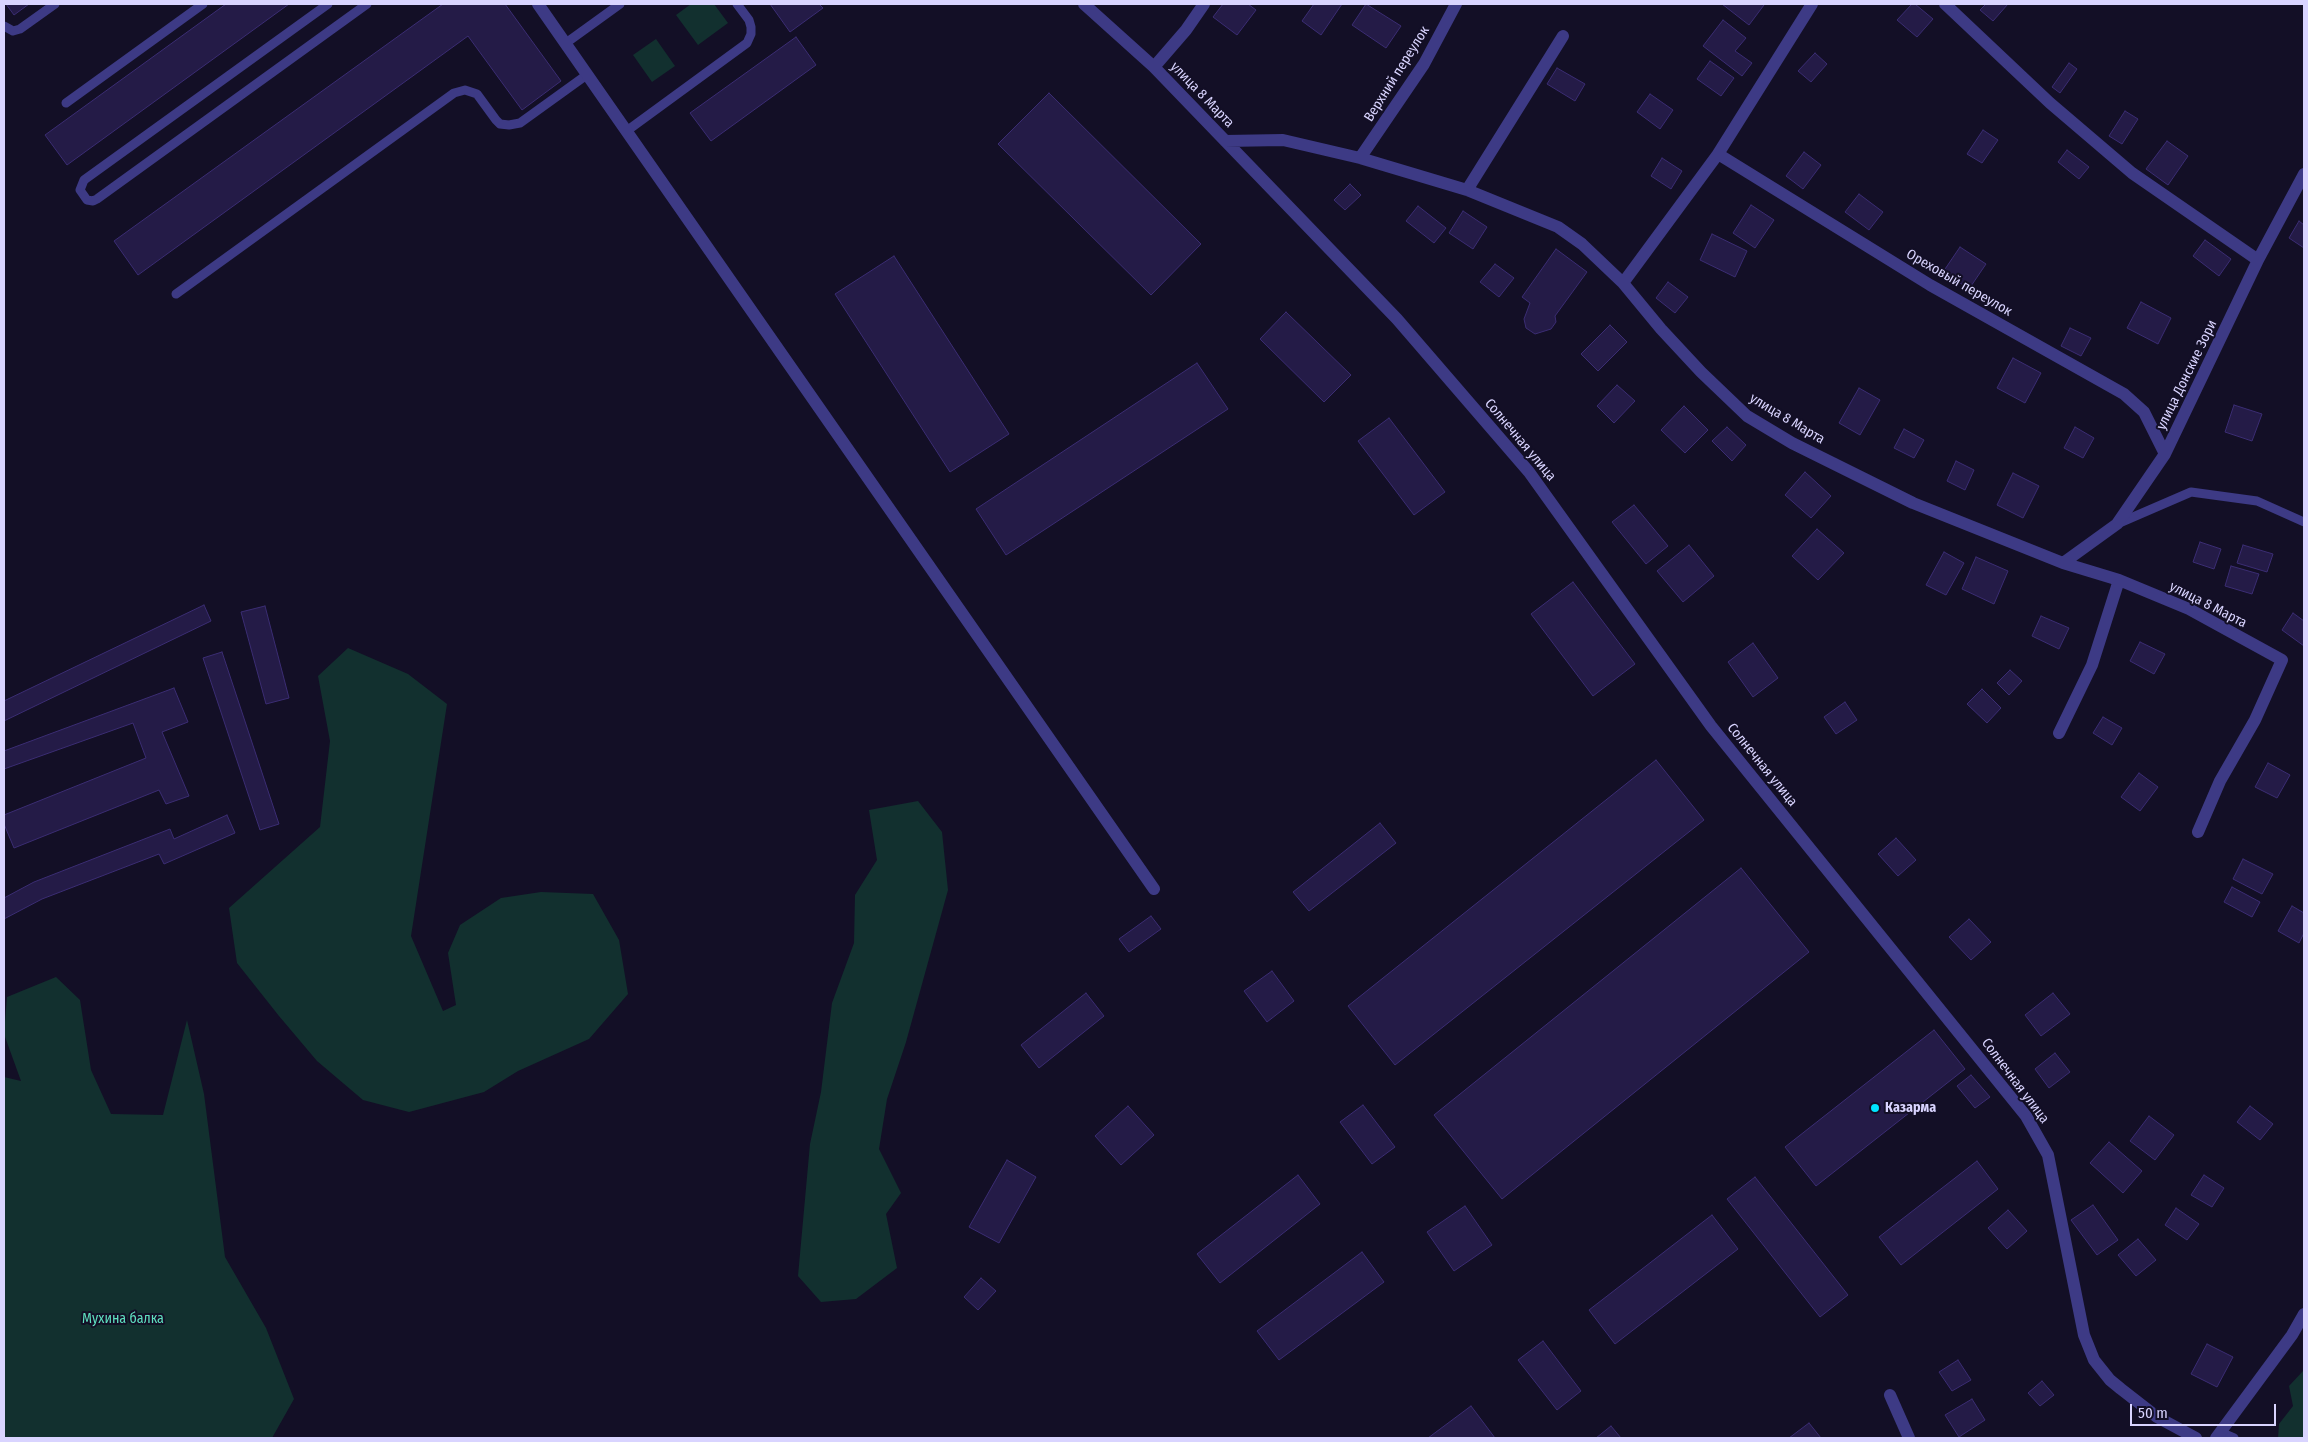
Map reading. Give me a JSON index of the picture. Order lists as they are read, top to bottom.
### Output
{
  "streets": {
    "street": [
      "Верхний переулок",
      "улица 8 Марта",
      "Ореховый переулок",
      "улица Донские Зори",
      "Солнечная улица"
    ]
  },
  "crossings": [
    ["Верхний переулок", "улица 8 Марта"],
    ["улица 8 Марта", "улица Донские Зори"],
    ["улица 8 Марта", "Солнечная улица"],
    ["Ореховый переулок", "улица Донские Зори"]
  ],
  "parks": ["Мухина балка"],
  "places": ["Казарма"],
  "scale_bar": "50 m"
}
